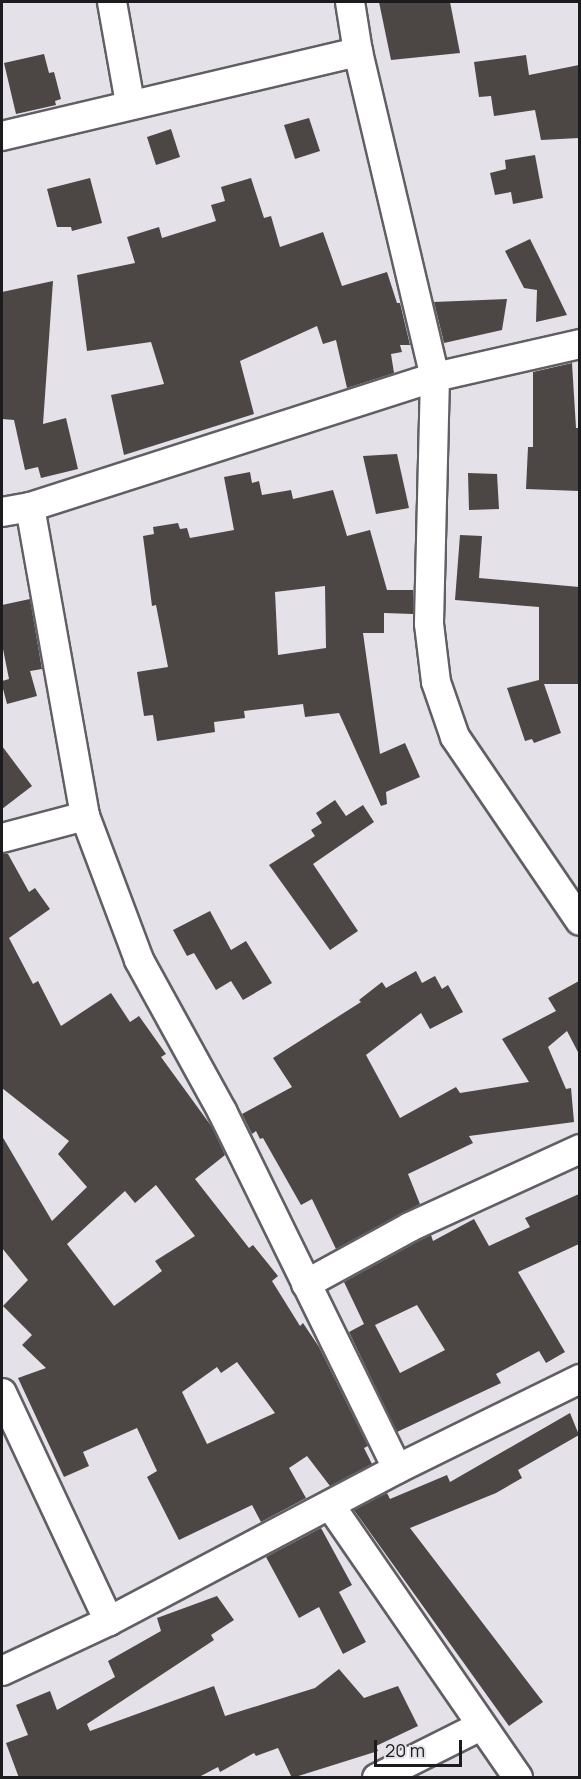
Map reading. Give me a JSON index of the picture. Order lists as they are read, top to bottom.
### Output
{
  "scale_bar": "20 m"
}
